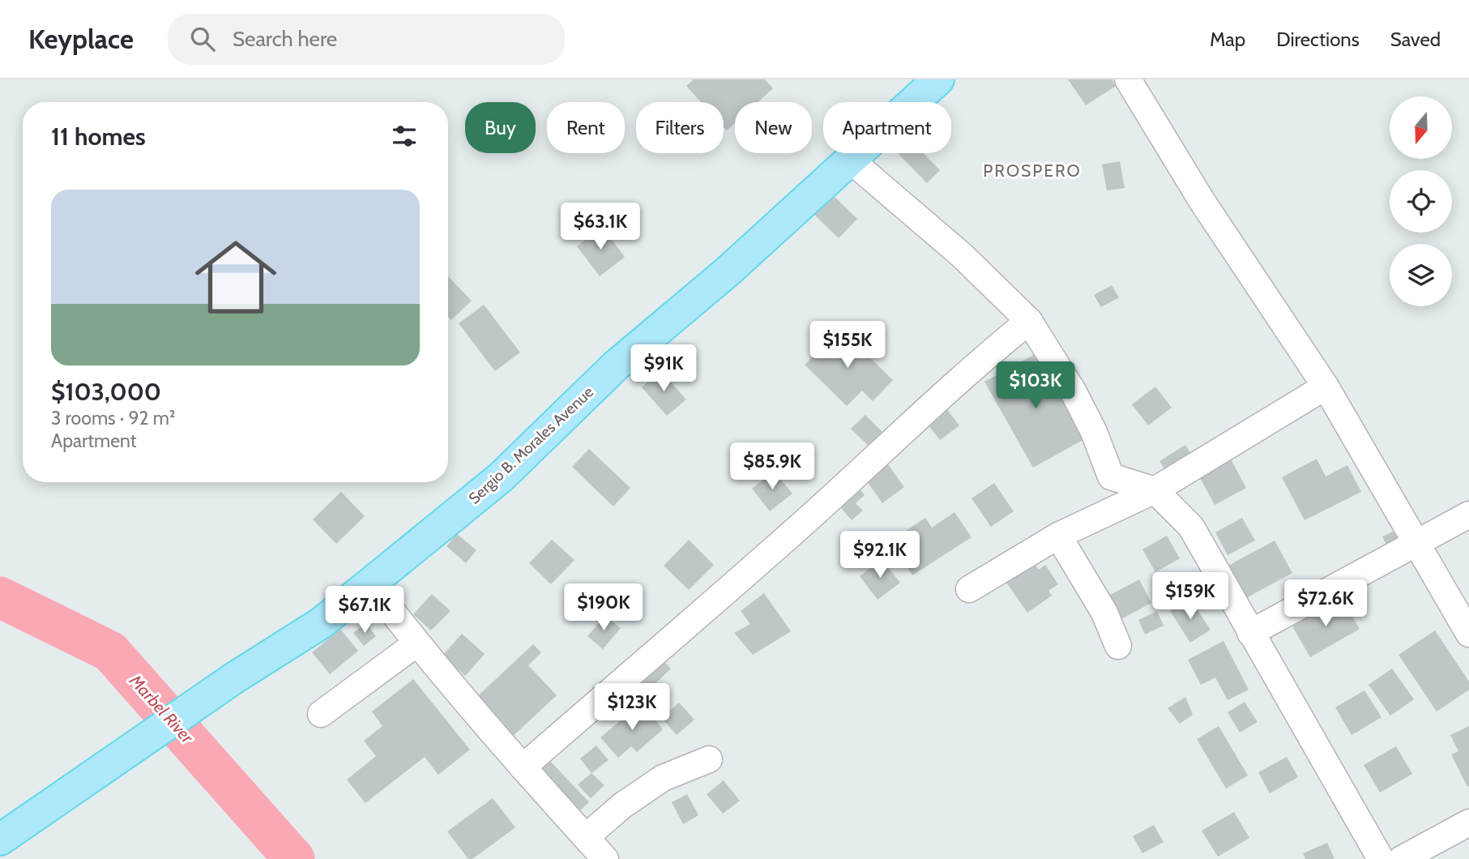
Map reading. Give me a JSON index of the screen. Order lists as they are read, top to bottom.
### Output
{
  "streets": {
    "main road": ["Sergio B. Morales Avenue"]
  },
  "districts": ["PROSPERO"],
  "water": ["Marbel River"],
  "north": "bottom",
  "page": {
    "header": "Keyplace",
    "search": "Search here",
    "nav": ["Map", "Directions", "Saved"],
    "chip": [
      "Buy",
      "Rent",
      "Filters",
      "New",
      "Apartment"
    ],
    "heading": "11 homes",
    "list": [
      {
        "name": "$103,000",
        "note": "3 rooms · 92 m² · Apartment"
      }
    ],
    "price": [
      "$63.1K",
      "$155K",
      "$91K",
      "$103K",
      "$85.9K",
      "$92.1K",
      "$159K",
      "$72.6K",
      "$190K",
      "$67.1K",
      "$123K"
    ]
  }
}
